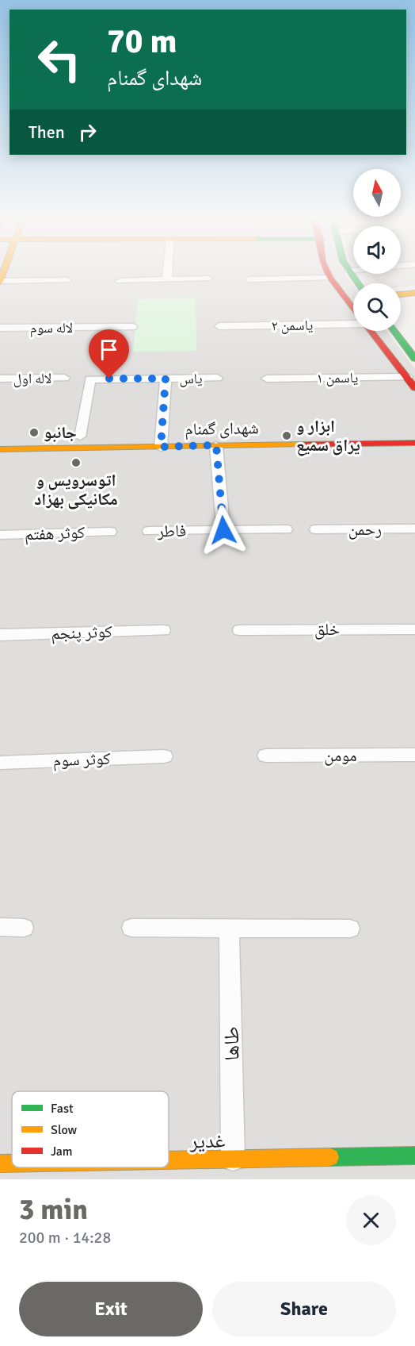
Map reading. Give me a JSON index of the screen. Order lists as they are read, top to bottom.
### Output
{
  "streets": {
    "street": [
      "یاسمن ۲",
      "لاله سوم",
      "یاسمن ۱",
      "لاله اول",
      "یاس",
      "شهدای گمنام",
      "رحمن",
      "فاطر",
      "کوثر هفتم",
      "خلق",
      "کوثر پنجم",
      "مومن",
      "کوثر سوم",
      "طاها",
      "غدیر"
    ]
  },
  "crossings": [
    ["یاس", "شهدای گمنام"],
    ["طاها", "غدیر"]
  ],
  "places": ["جانبو", "ابزار و يراق سميع", "اتوسرویس و مکانیکی بهزاد"],
  "legend": ["Fast", "Slow", "Jam"],
  "north": "top",
  "page": {
    "turn": ["70 m", "شهدای گمنام"],
    "then": "Then",
    "heading": ["3 min", "200 m · 14:28"],
    "buttons": ["Exit", "Share"]
  }
}
